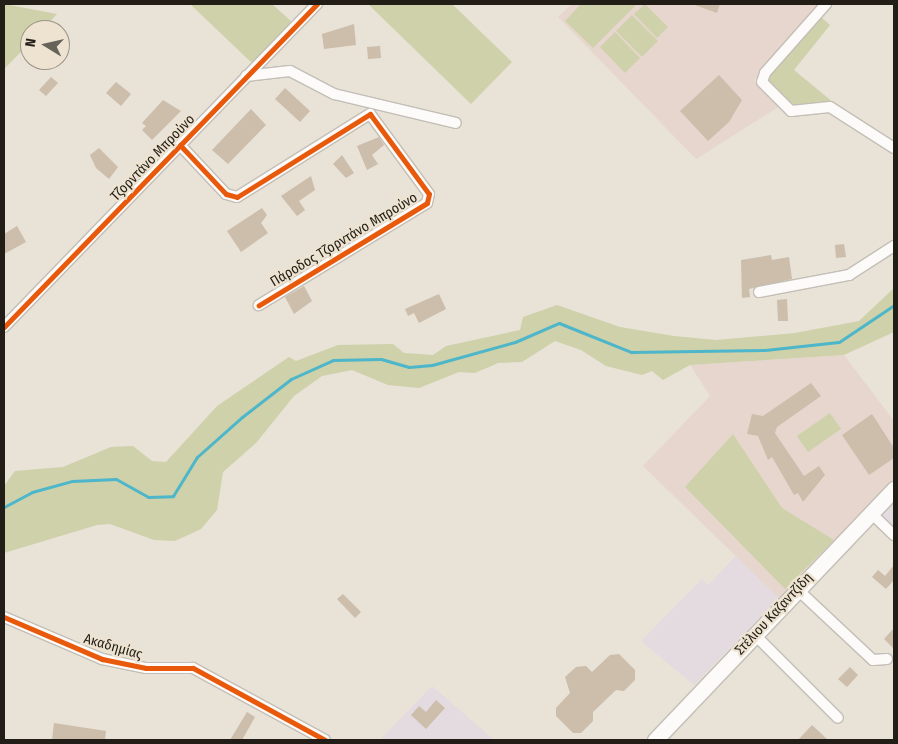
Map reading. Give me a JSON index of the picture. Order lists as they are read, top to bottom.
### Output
{
  "streets": {
    "main road": ["Στέλιου Καζαντζίδη"],
    "street": ["Τζορντάνο Μπρούνο", "Πάροδος Τζορντάνο Μπρούνο", "Ακαδημίας"]
  },
  "crossings": [
    ["Τζορντάνο Μπρούνο", "Πάροδος Τζορντάνο Μπρούνο"]
  ],
  "north": "left"
}
